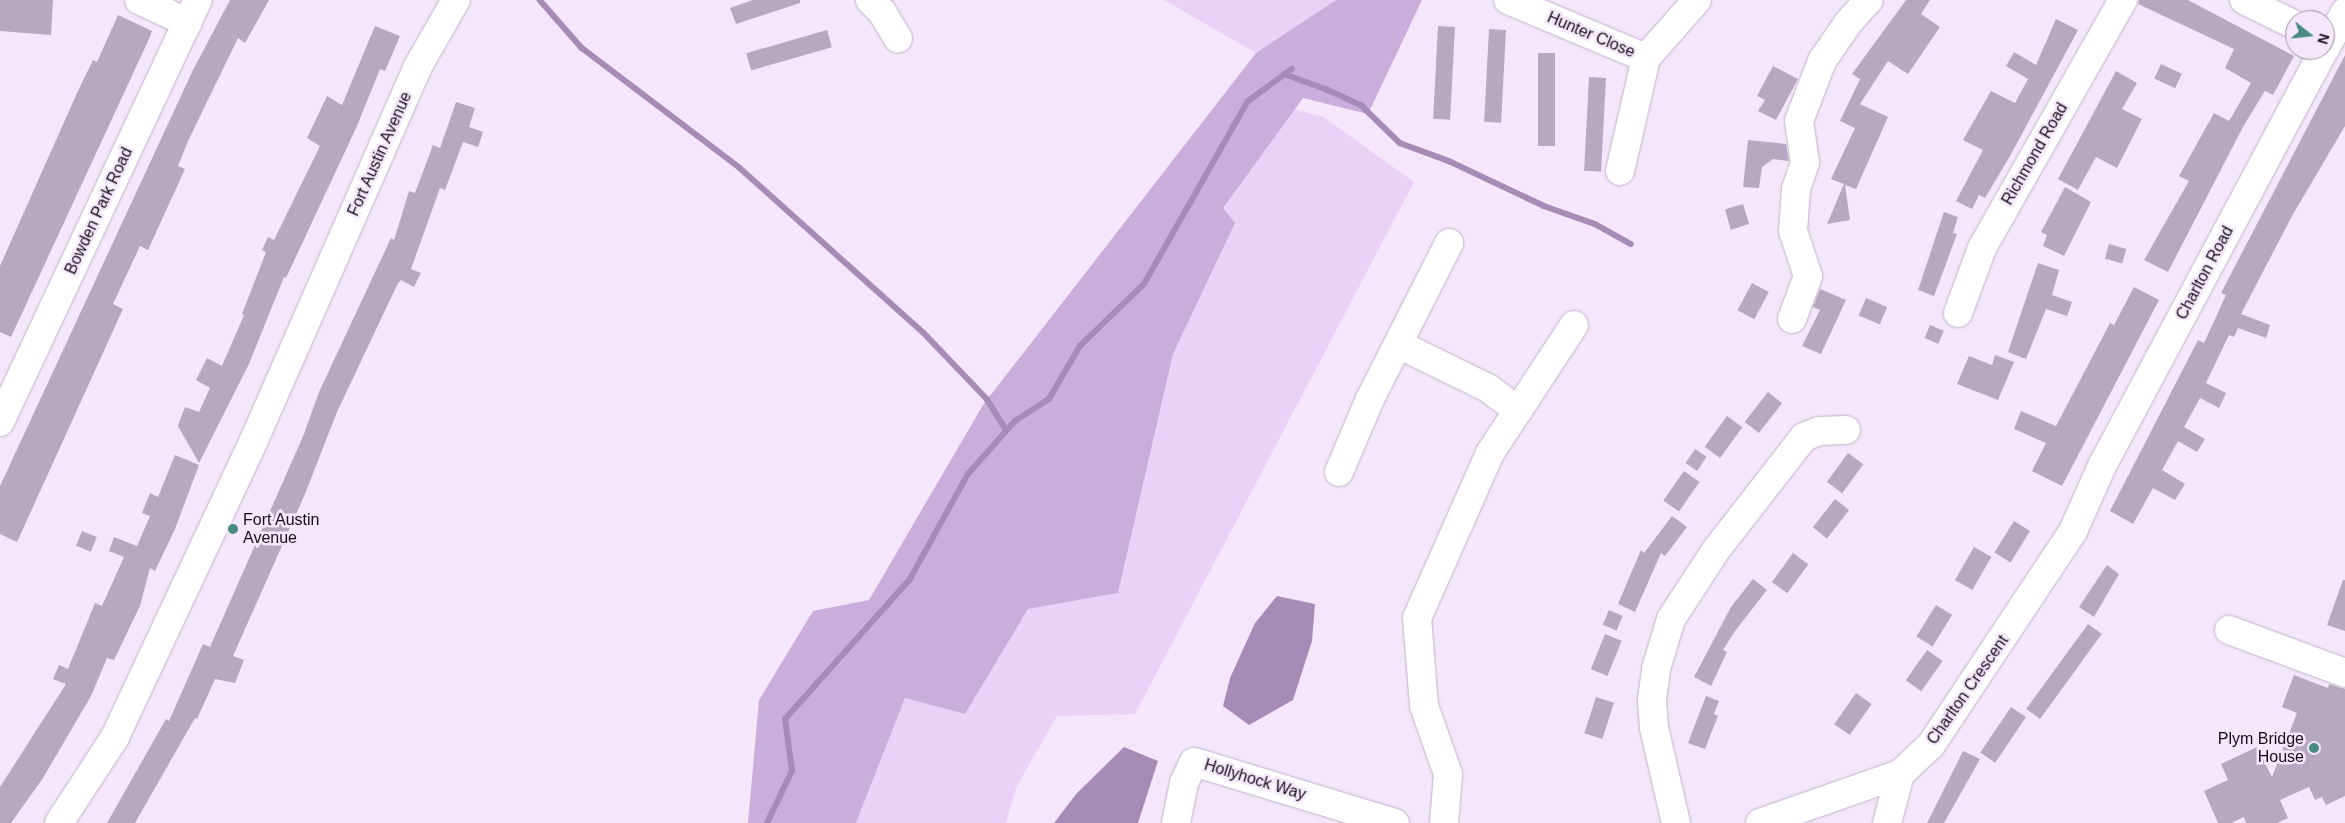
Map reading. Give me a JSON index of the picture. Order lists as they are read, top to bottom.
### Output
{
  "streets": {
    "street": [
      "Hunter Close",
      "Fort Austin Avenue",
      "Richmond Road",
      "Bowden Park Road",
      "Charlton Road",
      "Charlton Crescent",
      "Hollyhock Way"
    ]
  },
  "crossings": [
    ["Charlton Road", "Charlton Crescent"]
  ],
  "places": ["Fort Austin Avenue", "Plym Bridge House"],
  "north": "right"
}
